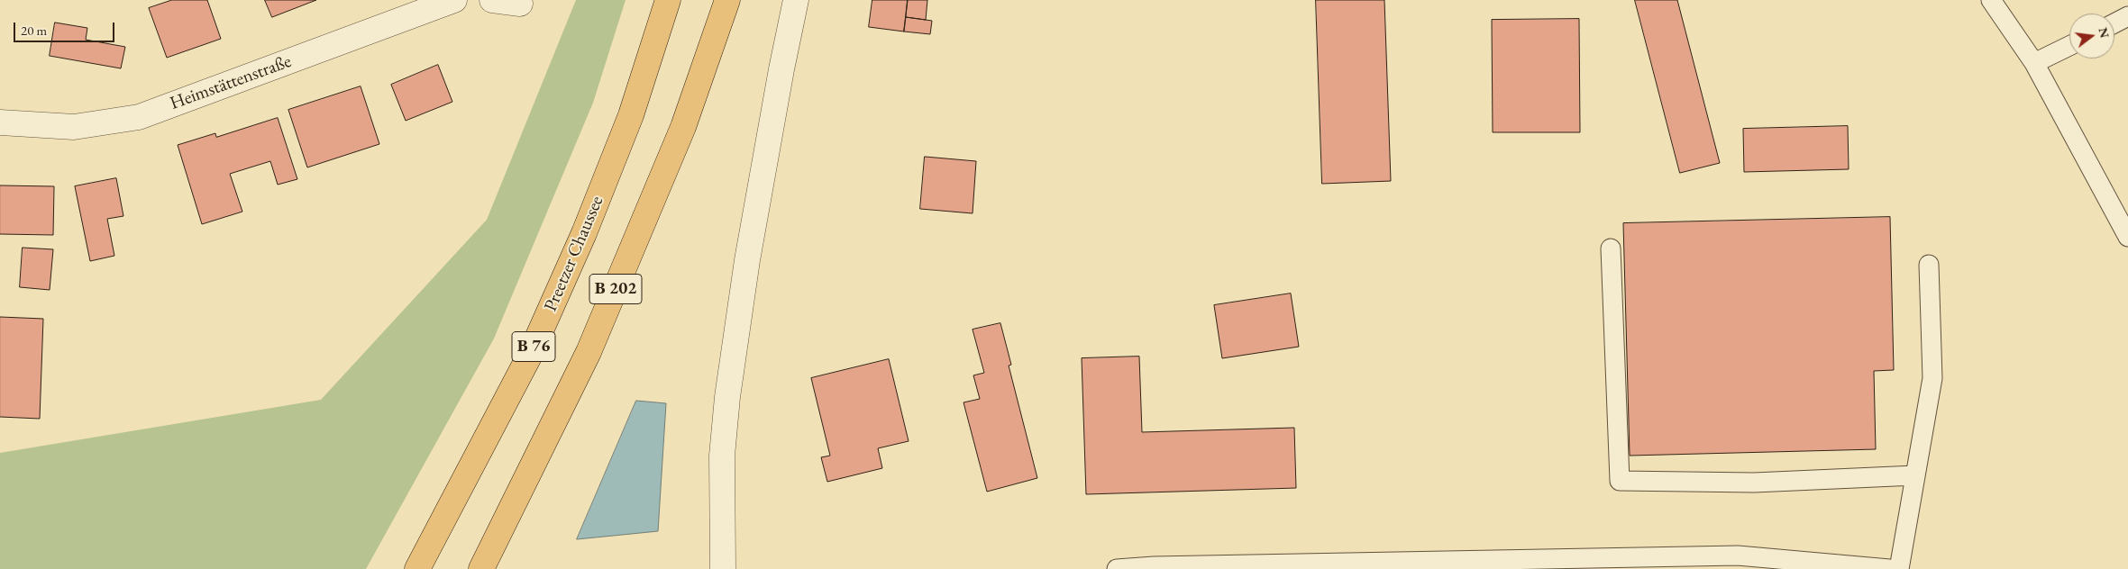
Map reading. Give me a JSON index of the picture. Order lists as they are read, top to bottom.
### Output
{
  "streets": {
    "highway": ["Preetzer Chaussee", "B 202", "B 76"],
    "street": ["Heimstättenstraße"]
  },
  "scale_bar": "20 m",
  "north": "right"
}
